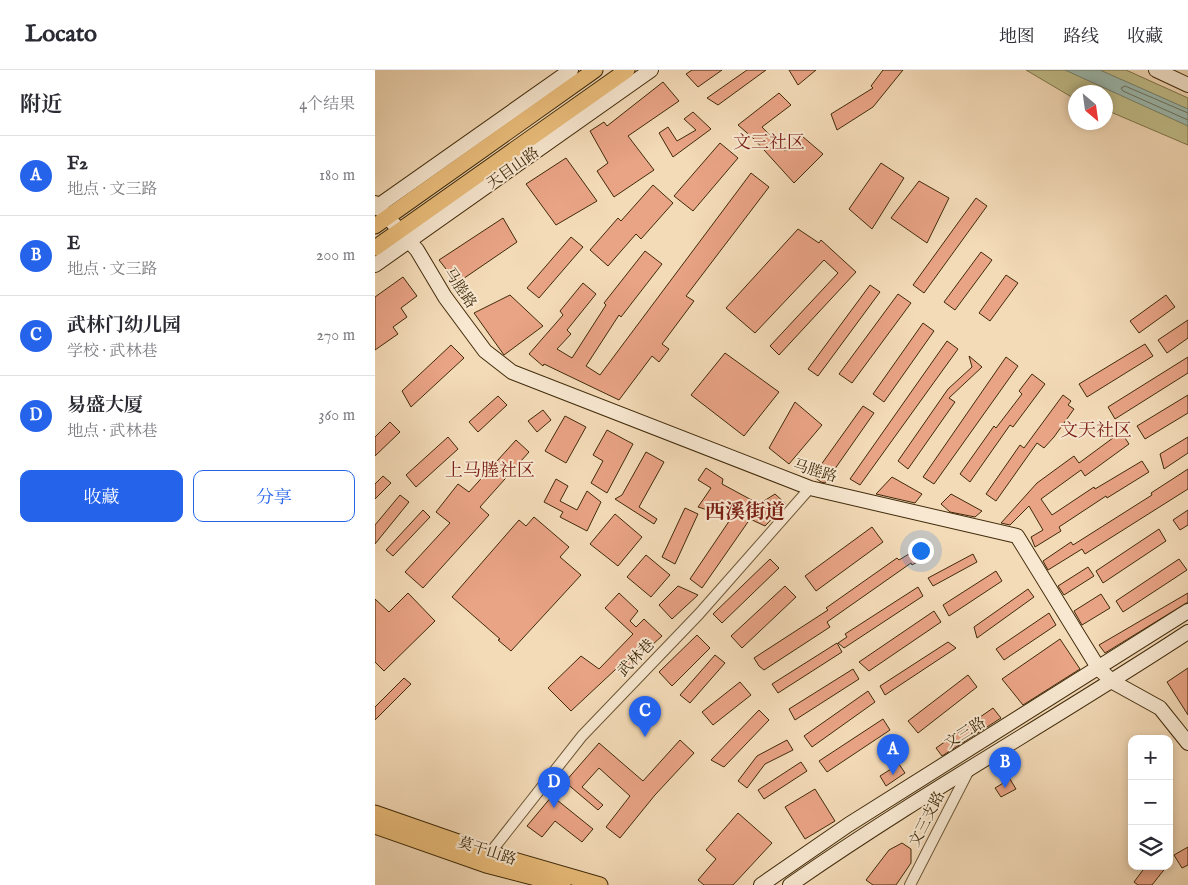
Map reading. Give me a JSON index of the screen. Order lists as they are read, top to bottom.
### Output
{
  "streets": {
    "main road": [
      "天目山路",
      "马塍路",
      "文三路",
      "莫干山路"
    ],
    "street": ["武林巷", "文三支路"]
  },
  "crossings": [
    ["天目山路", "马塍路"],
    ["马塍路", "武林巷"],
    ["马塍路", "文三路"],
    ["武林巷", "莫干山路"]
  ],
  "districts": [
    "文三社区",
    "文天社区",
    "上马塍社区",
    "西溪街道"
  ],
  "north": "bottom right",
  "page": {
    "header": "Locato",
    "nav": ["地图", "路线", "收藏"],
    "heading": ["附近", "4个结果"],
    "list": [
      {
        "mark": "A",
        "name": "F2",
        "note": "地点 · 文三路",
        "value": "180 m"
      },
      {
        "mark": "B",
        "name": "E",
        "note": "地点 · 文三路",
        "value": "200 m"
      },
      {
        "mark": "C",
        "name": "武林门幼儿园",
        "note": "学校 · 武林巷",
        "value": "270 m"
      },
      {
        "mark": "D",
        "name": "易盛大厦",
        "note": "地点 · 武林巷",
        "value": "360 m"
      }
    ],
    "buttons": ["收藏", "分享"],
    "pins": [
      "C",
      "A",
      "B",
      "D"
    ],
    "map_buttons": ["+", "−"]
  }
}
